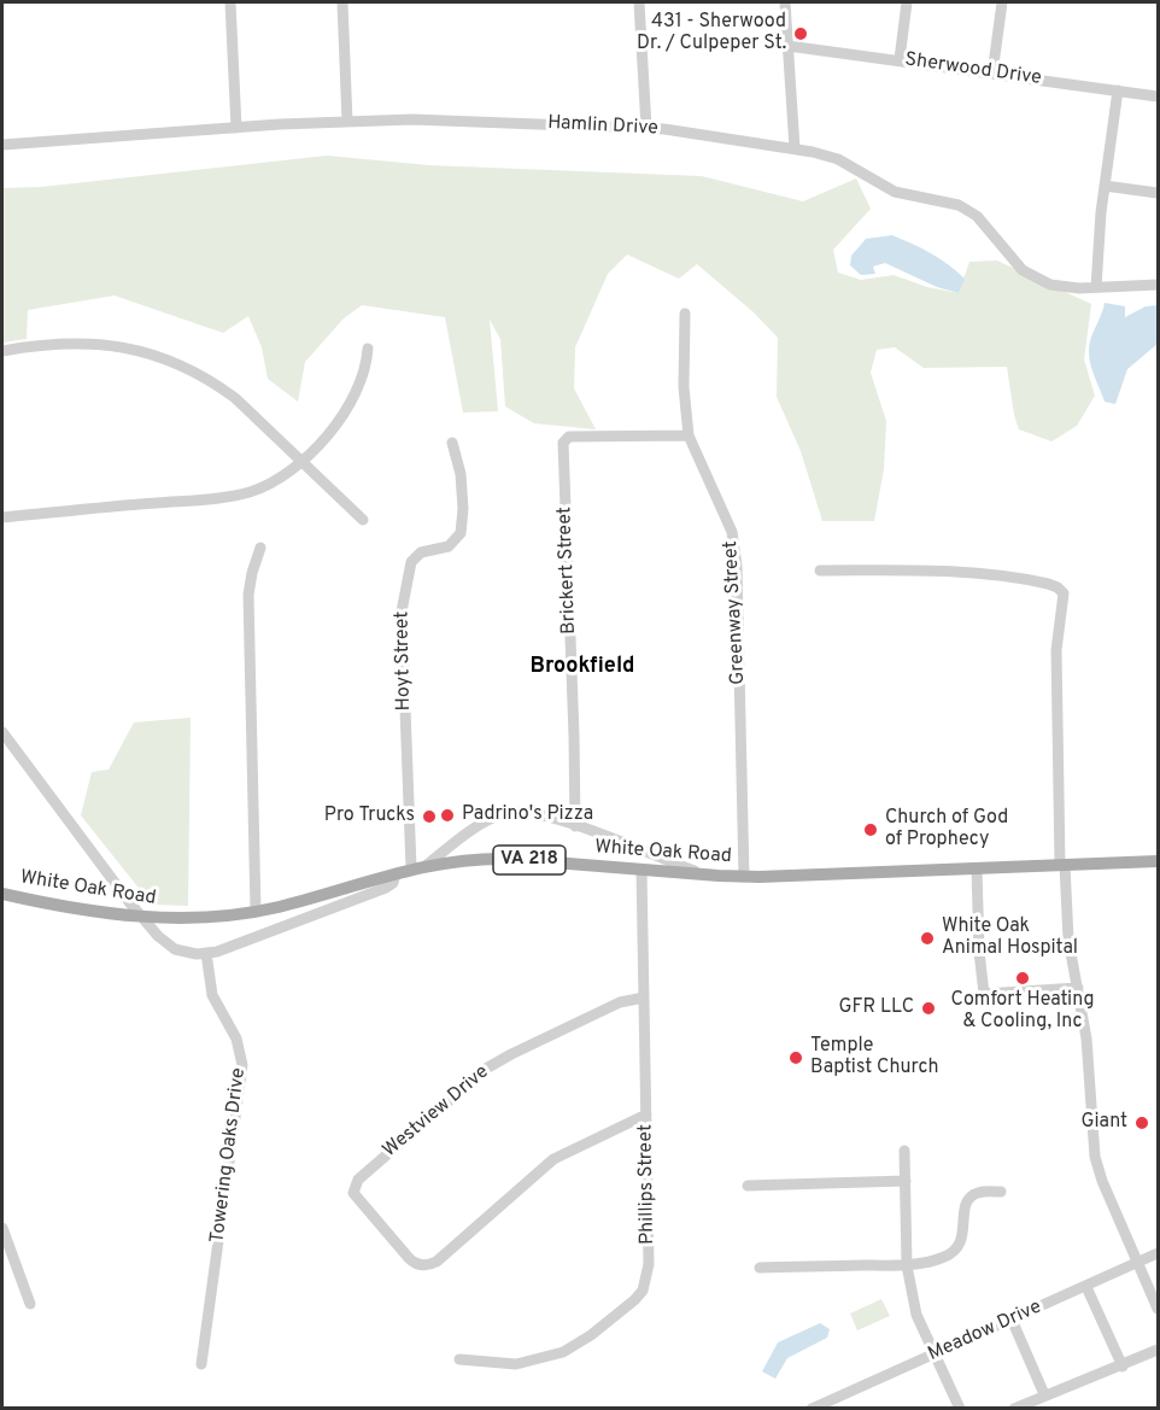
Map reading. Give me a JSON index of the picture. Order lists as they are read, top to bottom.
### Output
{
  "streets": {
    "main road": ["White Oak Road", "VA 218"],
    "street": [
      "Sherwood Drive",
      "Hamlin Drive",
      "Brickert Street",
      "Greenway Street",
      "Hoyt Street",
      "Westview Drive",
      "Towering Oaks Drive",
      "Phillips Street",
      "Meadow Drive"
    ]
  },
  "crossings": [
    ["Brickert Street", "Greenway Street"],
    ["Greenway Street", "White Oak Road"],
    ["Hoyt Street", "White Oak Road"],
    ["White Oak Road", "Phillips Street"],
    ["Westview Drive", "Phillips Street"]
  ],
  "districts": ["Brookfield"],
  "places": [
    "431 - Sherwood Dr. / Culpeper St.",
    "Padrino's Pizza",
    "Pro Trucks",
    "Church of God of Prophecy",
    "White Oak Animal Hospital",
    "Comfort Heating & Cooling, Inc",
    "GFR LLC",
    "Temple Baptist Church",
    "Giant"
  ]
}
